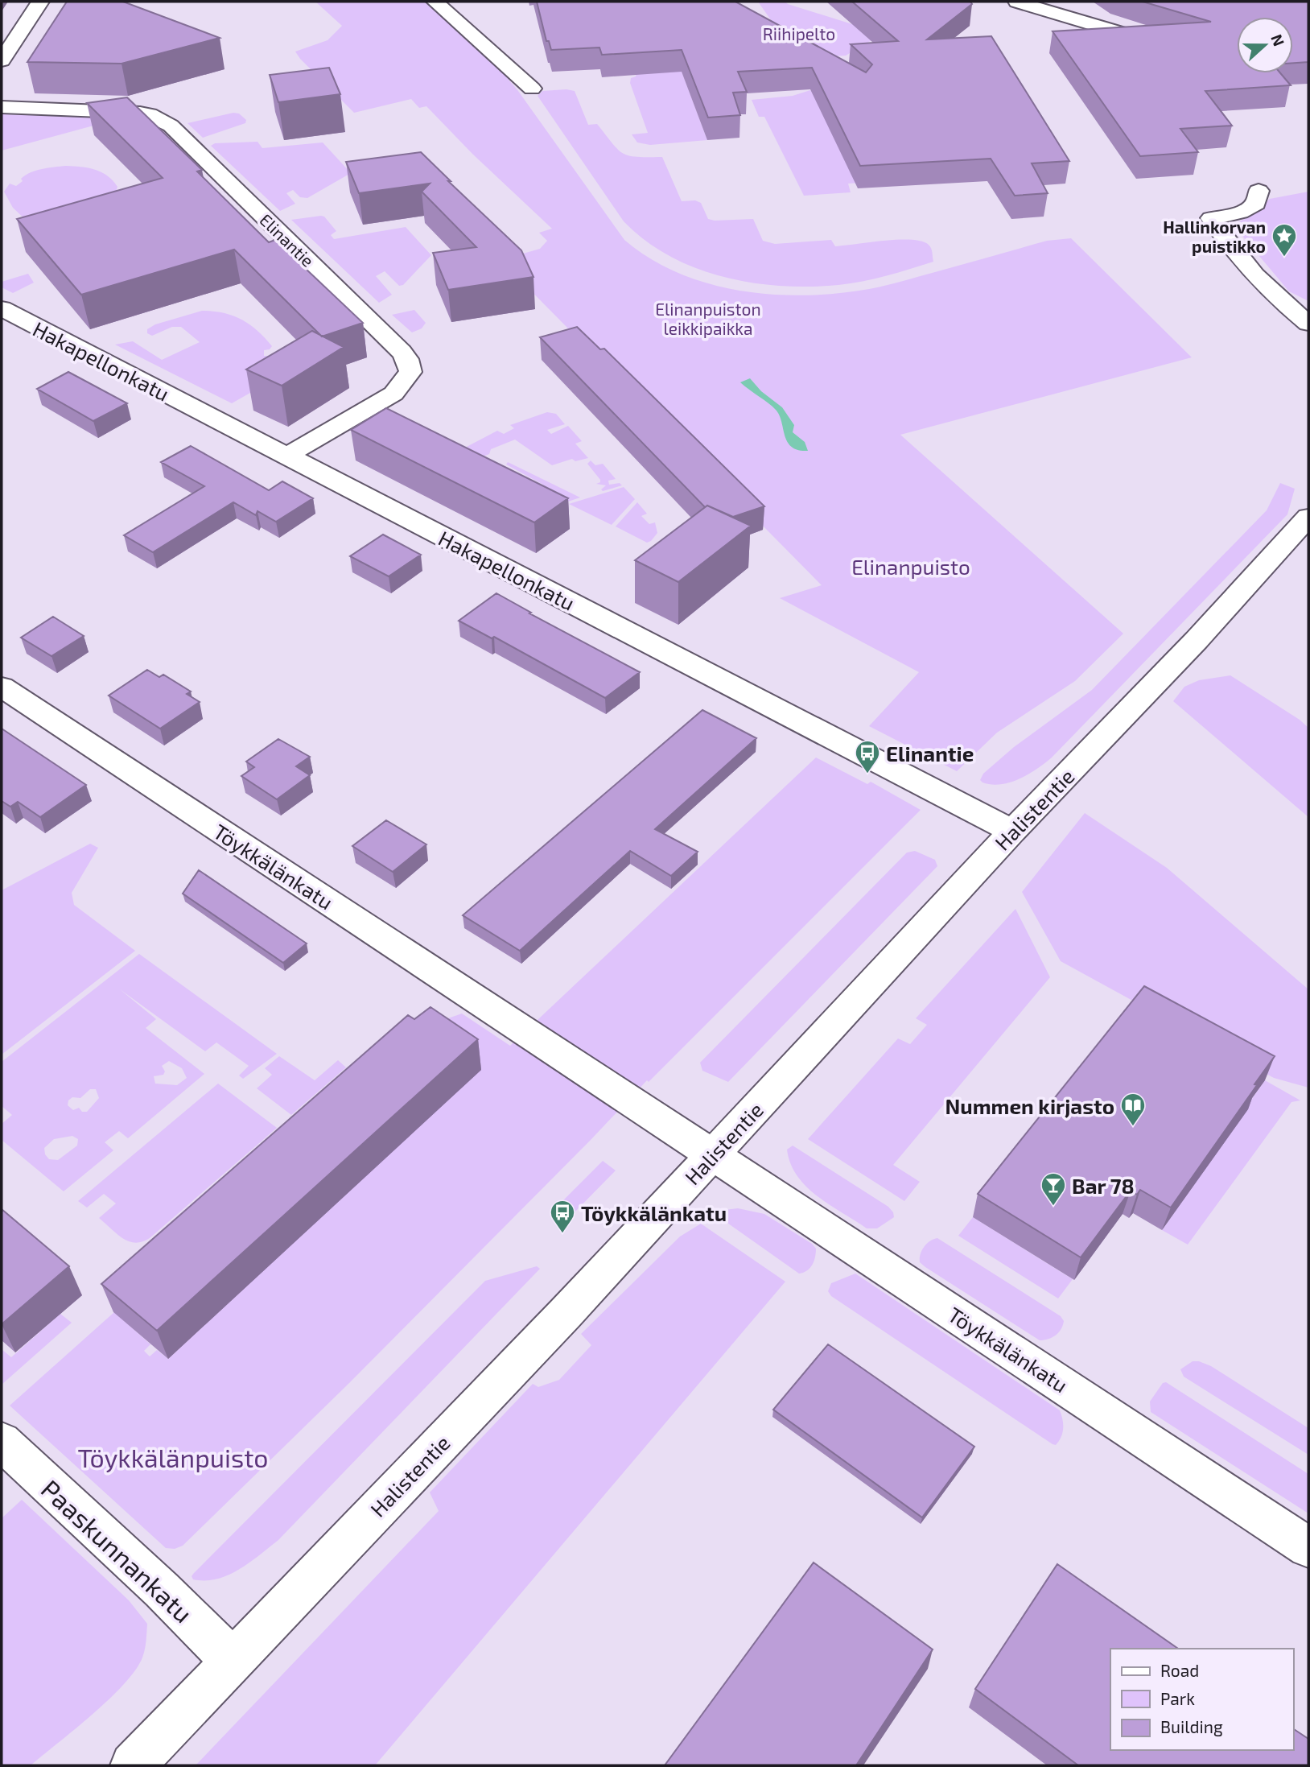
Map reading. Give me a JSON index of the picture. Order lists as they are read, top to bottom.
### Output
{
  "streets": {
    "street": [
      "Elinantie",
      "Hakapellonkatu",
      "Halistentie",
      "Töykkälänkatu",
      "Paaskunnankatu"
    ]
  },
  "crossings": [
    ["Elinantie", "Hakapellonkatu"],
    ["Hakapellonkatu", "Halistentie"],
    ["Halistentie", "Töykkälänkatu"],
    ["Halistentie", "Paaskunnankatu"]
  ],
  "parks": [
    "Riihipelto",
    "Elinanpuiston leikkipaikka",
    "Elinanpuisto",
    "Töykkälänpuisto"
  ],
  "places": {
    "place": ["Hallinkorvan puistikko"],
    "bus stop": ["Elinantie", "Töykkälänkatu"],
    "library": ["Nummen kirjasto"],
    "bar": ["Bar 78"]
  },
  "legend": ["Road", "Park", "Building"],
  "north": "right"
}
